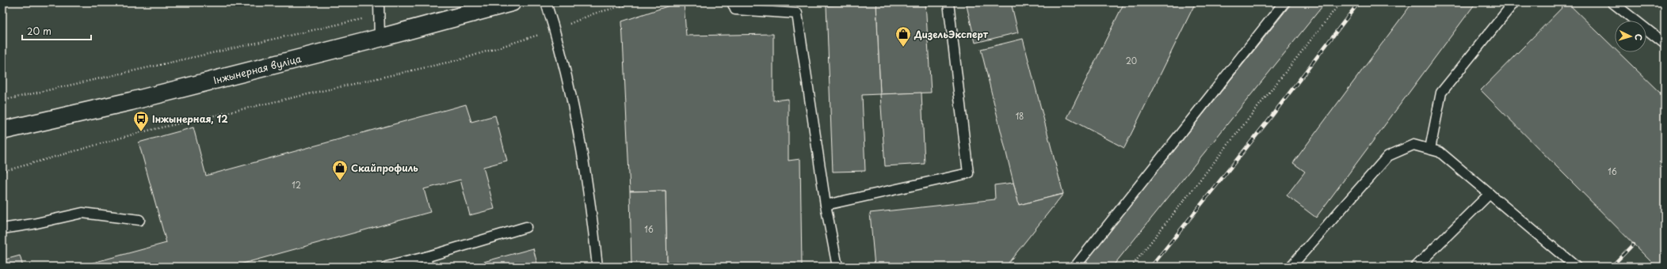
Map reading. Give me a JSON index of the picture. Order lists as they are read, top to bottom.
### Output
{
  "streets": {
    "street": ["Інжынерная вуліца"]
  },
  "places": {
    "shop": ["ДизельЭксперт", "Скайпрофиль"],
    "bus stop": ["Інжынерная, 12"]
  },
  "house_numbers": [
    "20",
    "18",
    "16",
    "12",
    "16"
  ],
  "scale_bar": "20 m",
  "north": "right"
}
